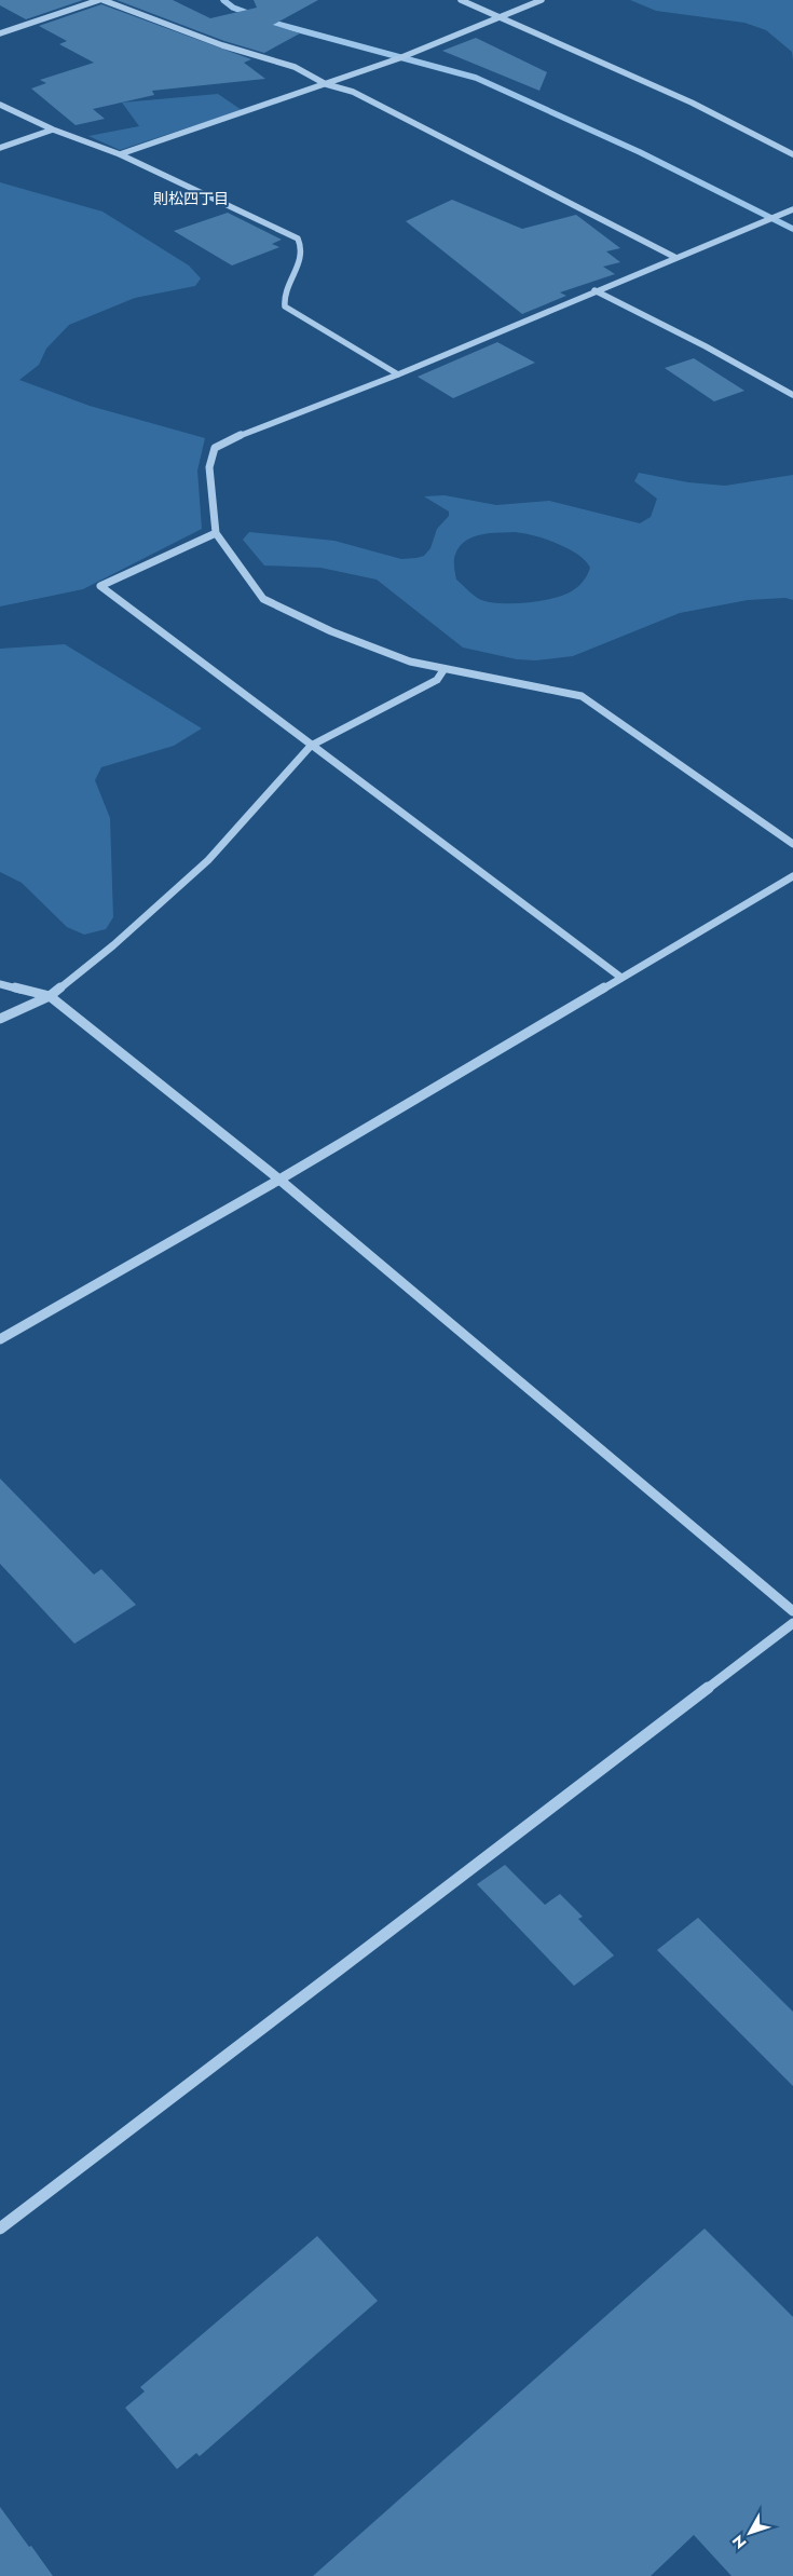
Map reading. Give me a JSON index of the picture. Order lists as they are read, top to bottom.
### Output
{
  "districts": ["則松四丁目"],
  "north": "bottom left"
}
